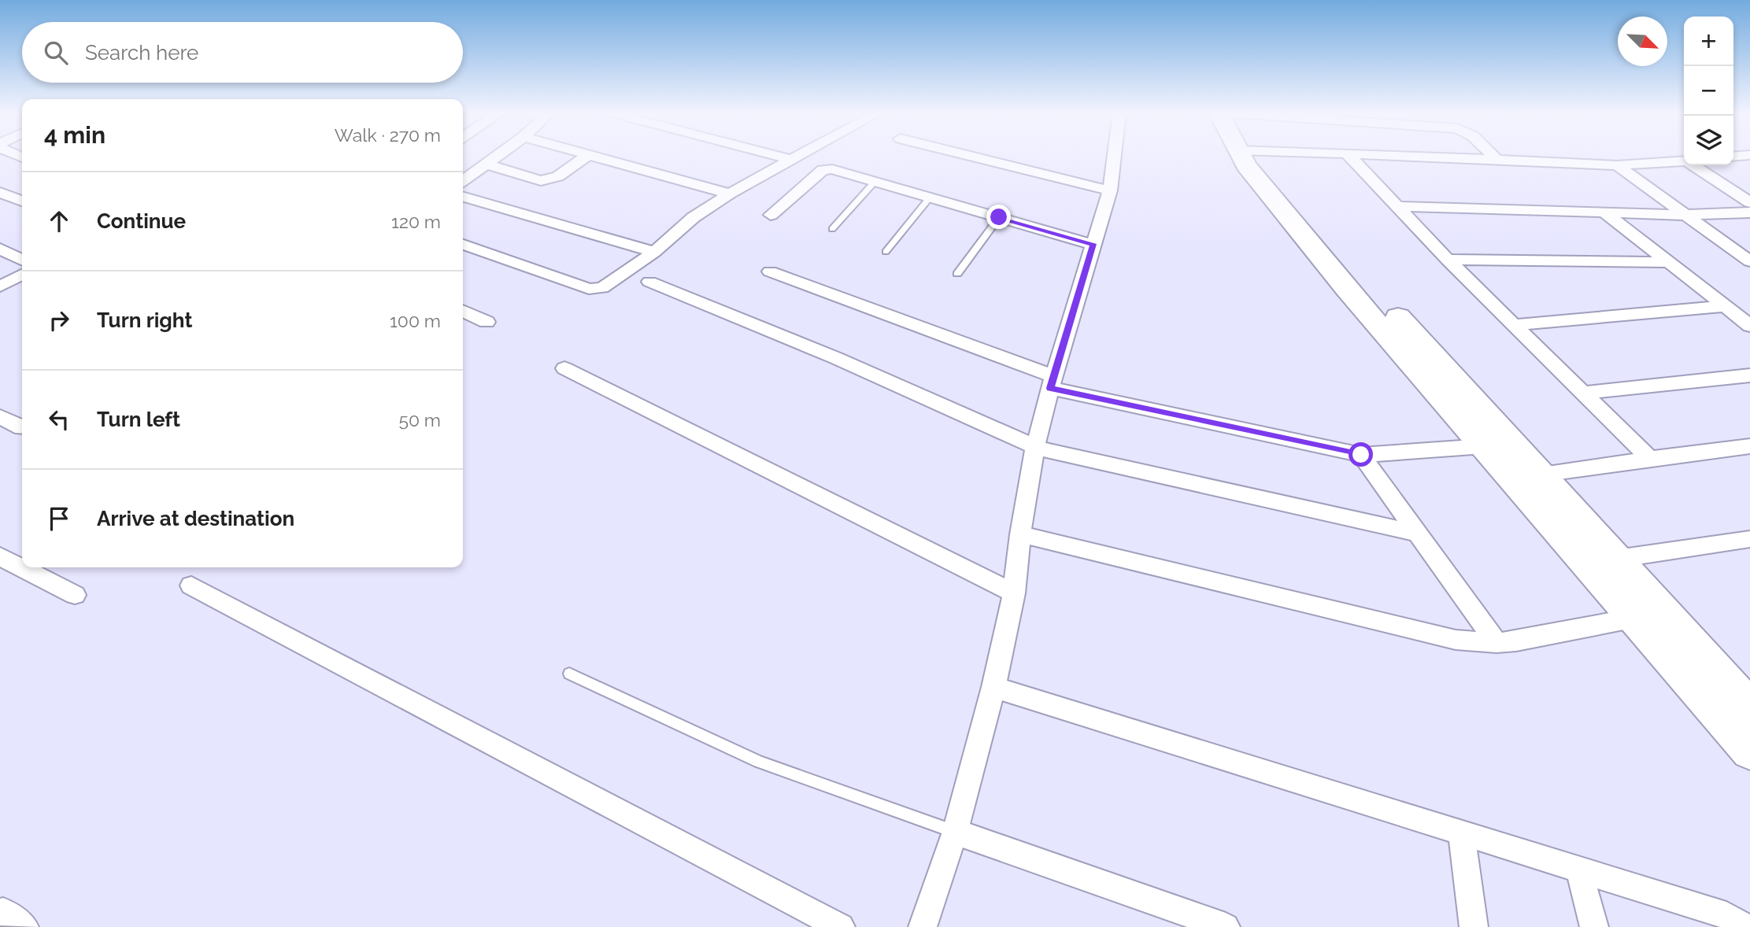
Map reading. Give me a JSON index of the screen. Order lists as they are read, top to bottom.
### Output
{
  "north": "bottom right",
  "page": {
    "map_buttons": ["+", "−"],
    "search": "Search here",
    "heading": ["4 min", "Walk · 270 m"],
    "list": [
      ["Continue", "120 m"],
      ["Turn right", "100 m"],
      ["Turn left", "50 m"],
      "Arrive at destination"
    ]
  }
}
